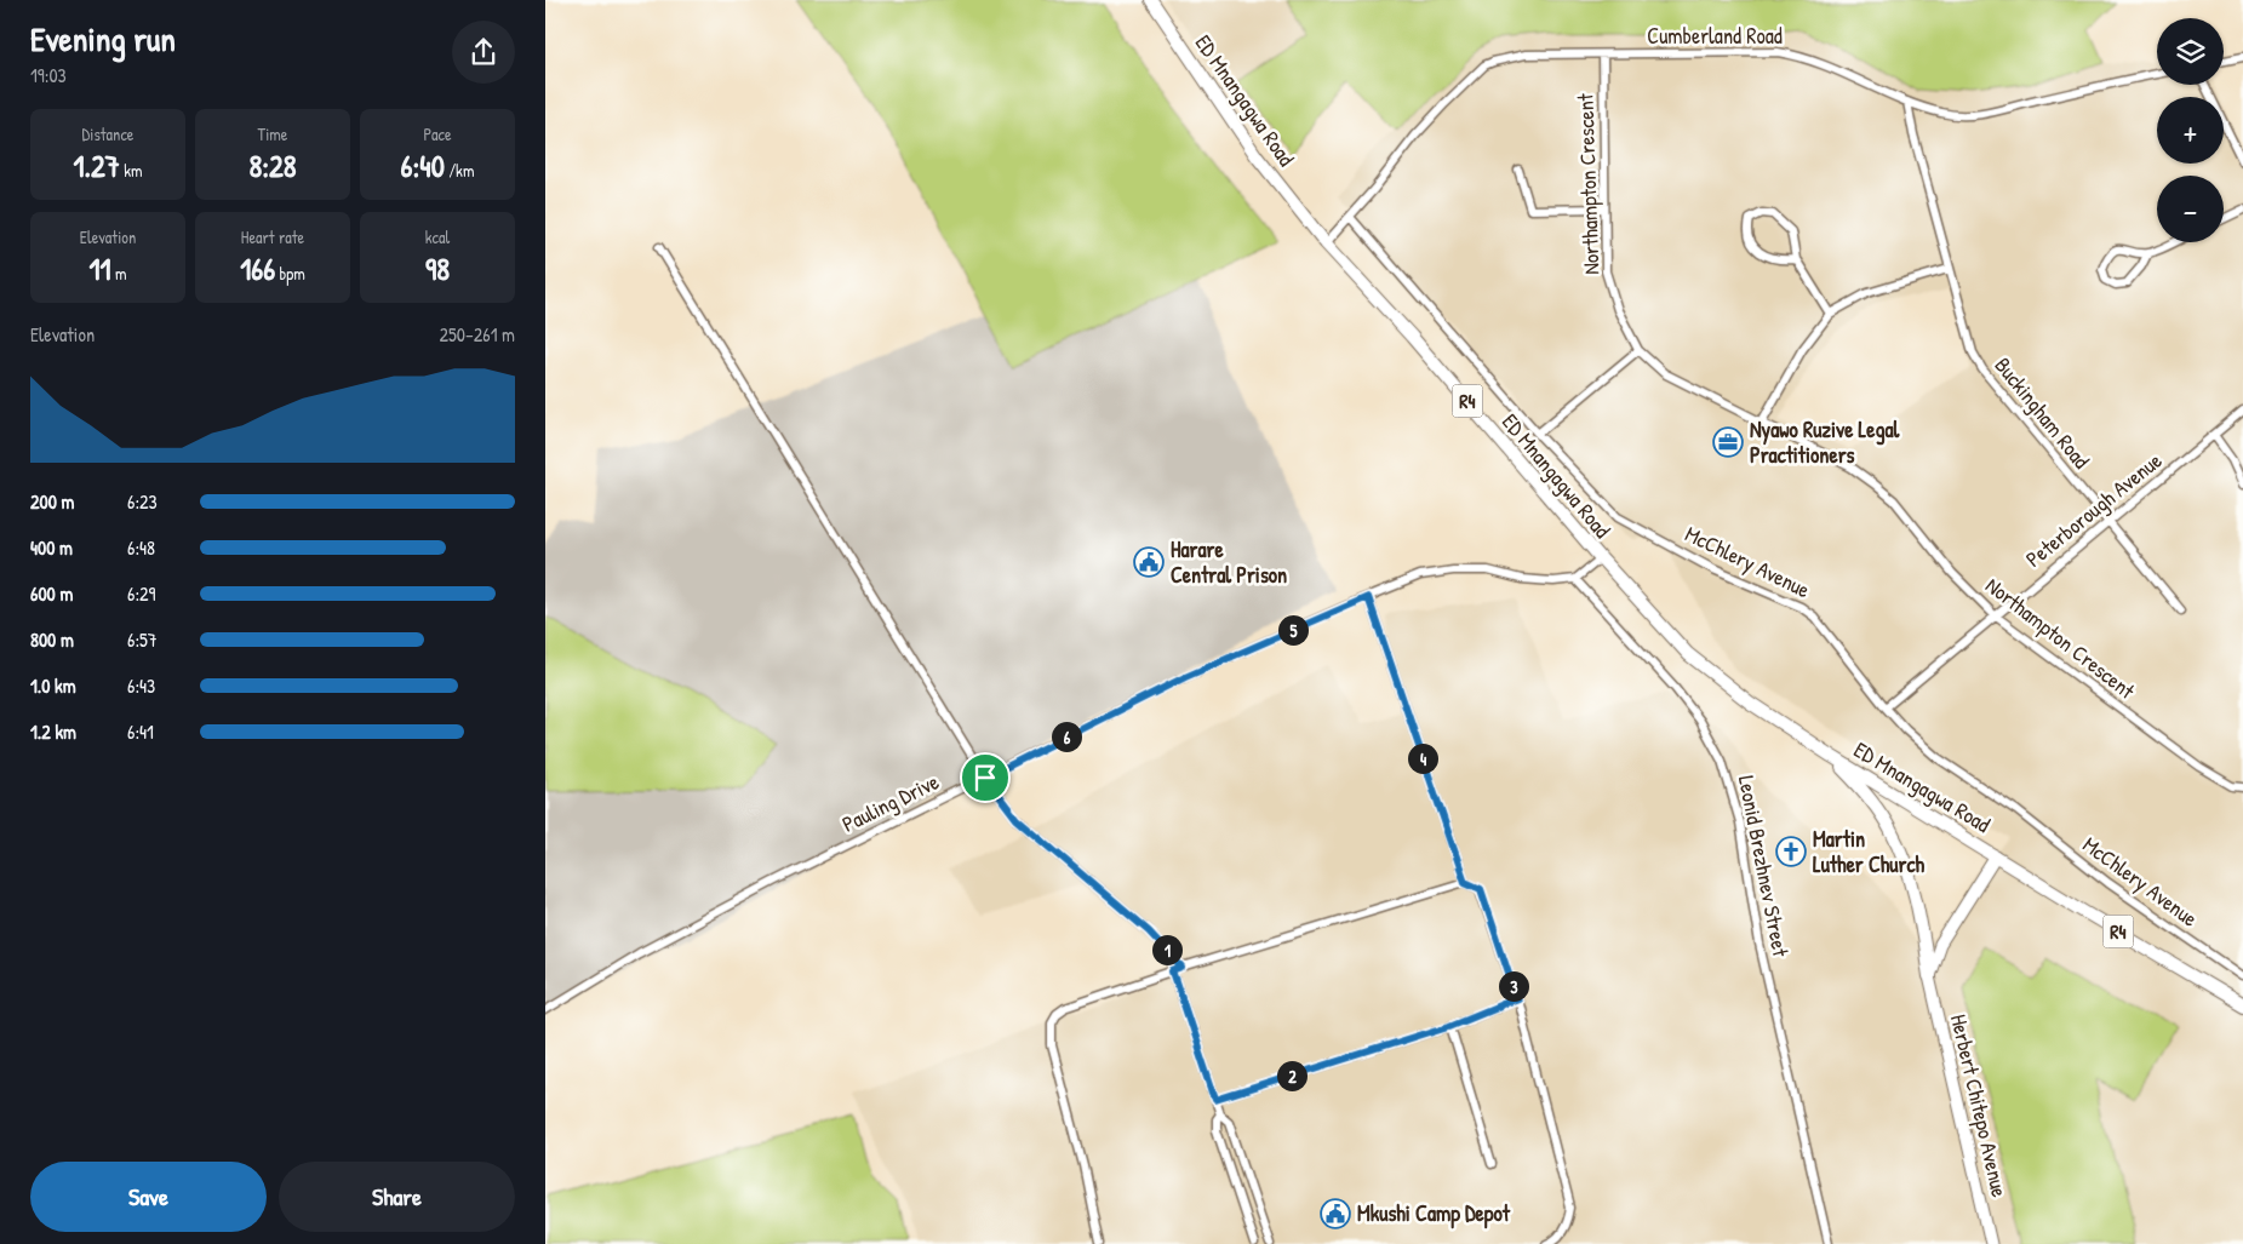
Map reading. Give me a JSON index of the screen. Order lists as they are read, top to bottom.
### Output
{
  "streets": {
    "highway": ["ED Mnangagwa Road", "R4"],
    "main road": ["Herbert Chitepo Avenue"],
    "street": [
      "Cumberland Road",
      "Northampton Crescent",
      "Buckingham Road",
      "Peterborough Avenue",
      "McChlery Avenue",
      "Pauling Drive",
      "Leonid Brezhnev Street"
    ]
  },
  "crossings": [
    ["Cumberland Road", "ED Mnangagwa Road"],
    ["Cumberland Road", "Northampton Crescent"],
    ["Cumberland Road", "Buckingham Road"],
    ["Cumberland Road", "McChlery Avenue"],
    ["ED Mnangagwa Road", "R4"],
    ["Northampton Crescent", "Peterborough Avenue"],
    ["Buckingham Road", "Peterborough Avenue"],
    ["Peterborough Avenue", "McChlery Avenue"],
    ["Pauling Drive", "Leonid Brezhnev Street"]
  ],
  "places": {
    "office": ["Nyawo Ruzive Legal Practitioners"],
    "public building": ["Harare Central Prison", "Mkushi Camp Depot"],
    "church": ["Martin Luther Church"]
  },
  "page": {
    "heading": ["Evening run", "19:03"],
    "map_buttons": ["+", "−"],
    "stats": [
      ["Distance", "1.27 km"],
      ["Time", "8:28"],
      ["Pace", "6:40 /km"],
      ["Elevation", "11 m"],
      ["Heart rate", "166 bpm"],
      ["kcal", "98"]
    ],
    "chart": ["Elevation", "250–261 m"],
    "list": [
      {
        "name": "200 m",
        "note": "6:23"
      },
      {
        "name": "400 m",
        "note": "6:48"
      },
      {
        "name": "600 m",
        "note": "6:29"
      },
      {
        "name": "800 m",
        "note": "6:57"
      },
      {
        "name": "1.0 km",
        "note": "6:43"
      },
      {
        "name": "1.2 km",
        "note": "6:41"
      }
    ],
    "pins": [
      "5",
      "6",
      "4",
      "1",
      "3",
      "2"
    ],
    "buttons": ["Save", "Share"]
  }
}
